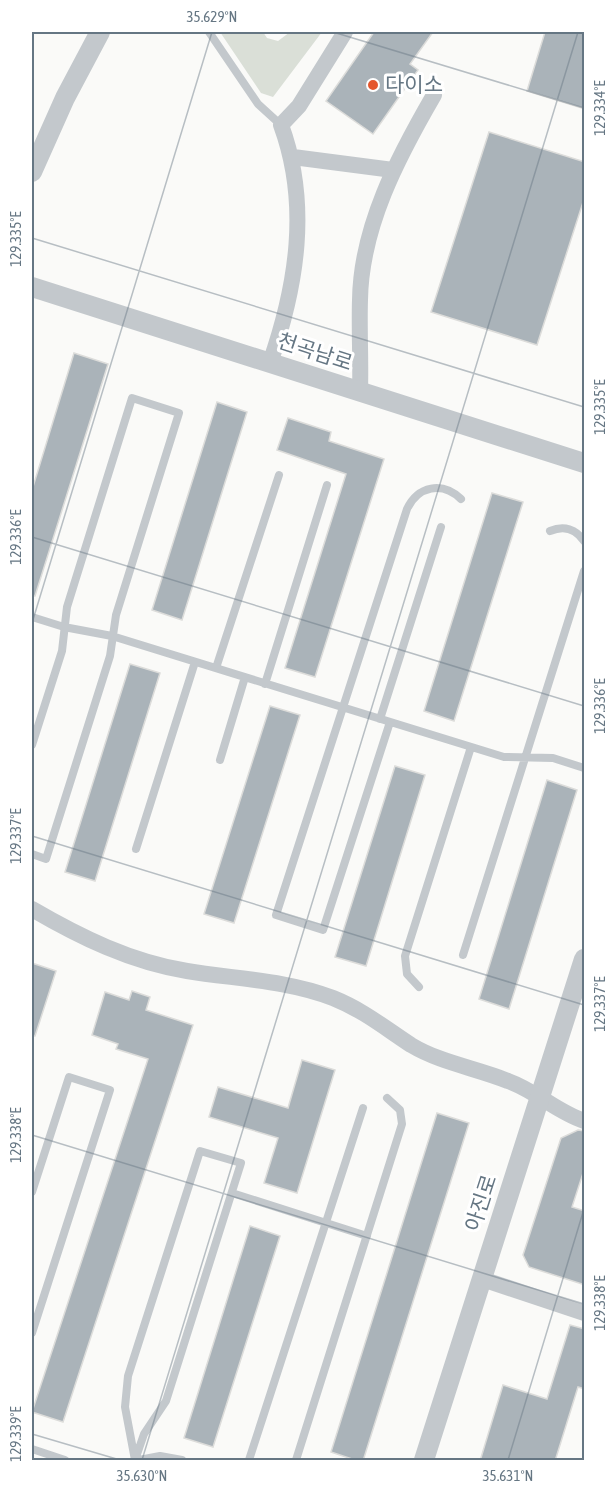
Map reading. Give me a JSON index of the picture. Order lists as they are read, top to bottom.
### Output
{
  "streets": {
    "street": ["천곡남로", "아진로"]
  },
  "places": ["다이소"],
  "coordinates": [
    "35.629°N",
    "129.334°E",
    "129.335°E",
    "129.336°E",
    "129.337°E",
    "129.338°E",
    "129.339°E",
    "35.630°N",
    "35.631°N"
  ]
}
